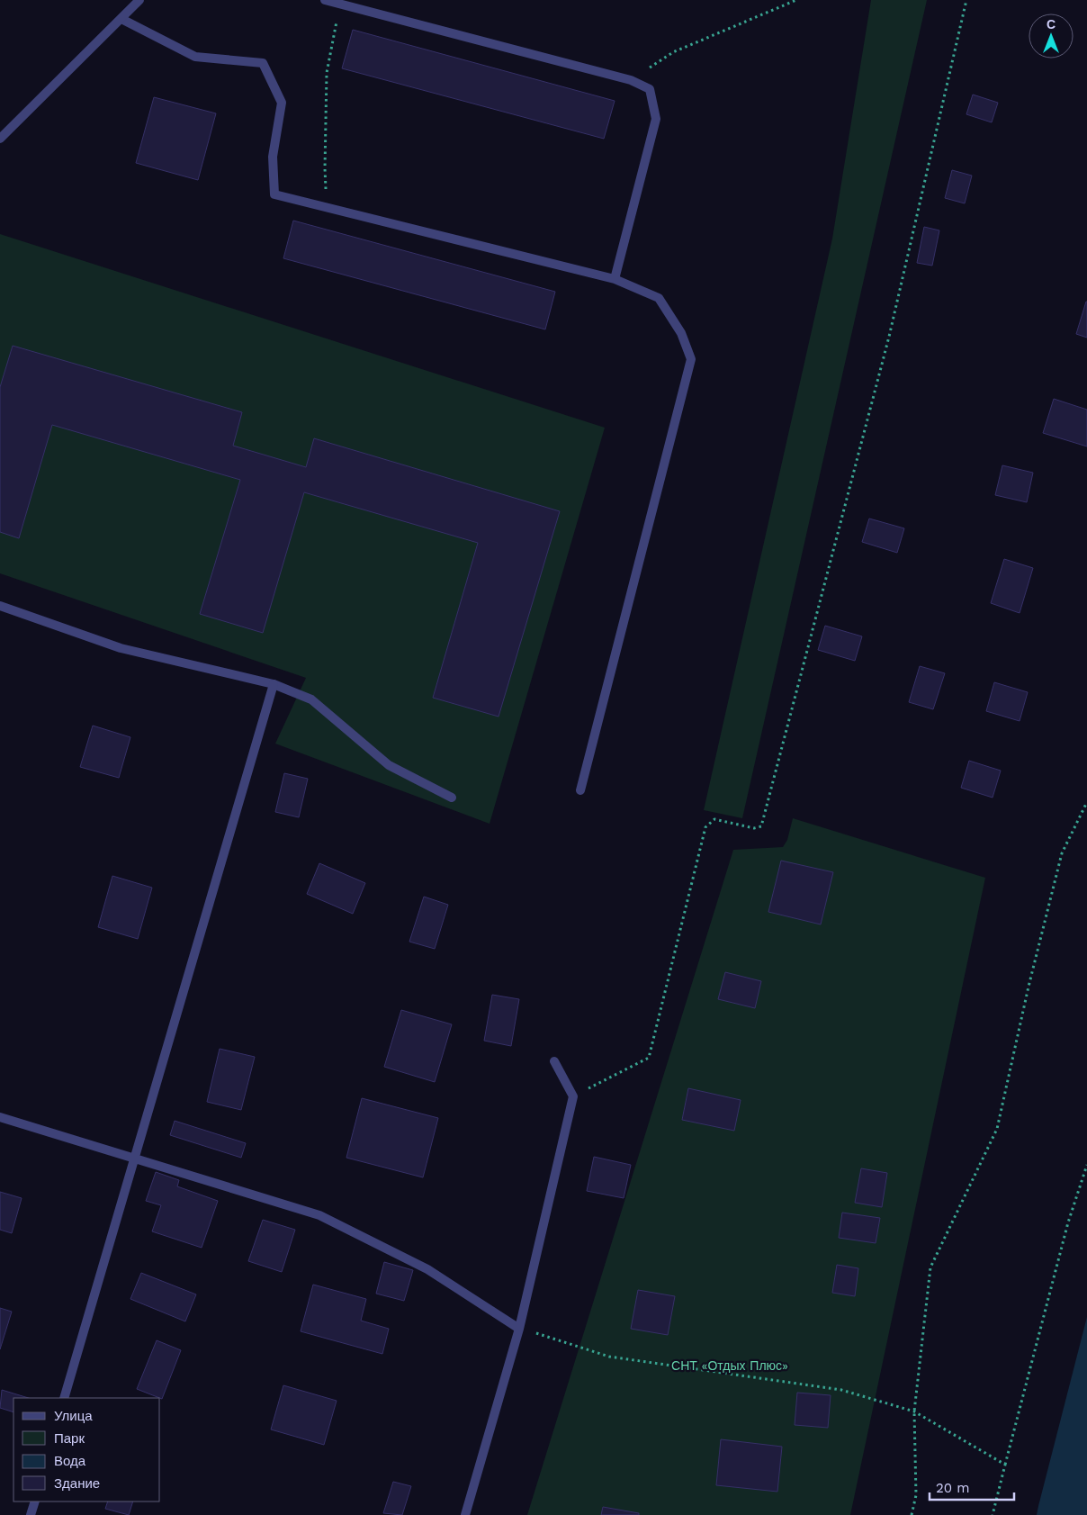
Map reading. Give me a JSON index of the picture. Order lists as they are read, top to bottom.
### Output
{
  "parks": ["СНТ «Отдых Плюс»"],
  "legend": [
    "Улица",
    "Парк",
    "Вода",
    "Здание"
  ],
  "scale_bar": "20 m",
  "north": "top"
}
